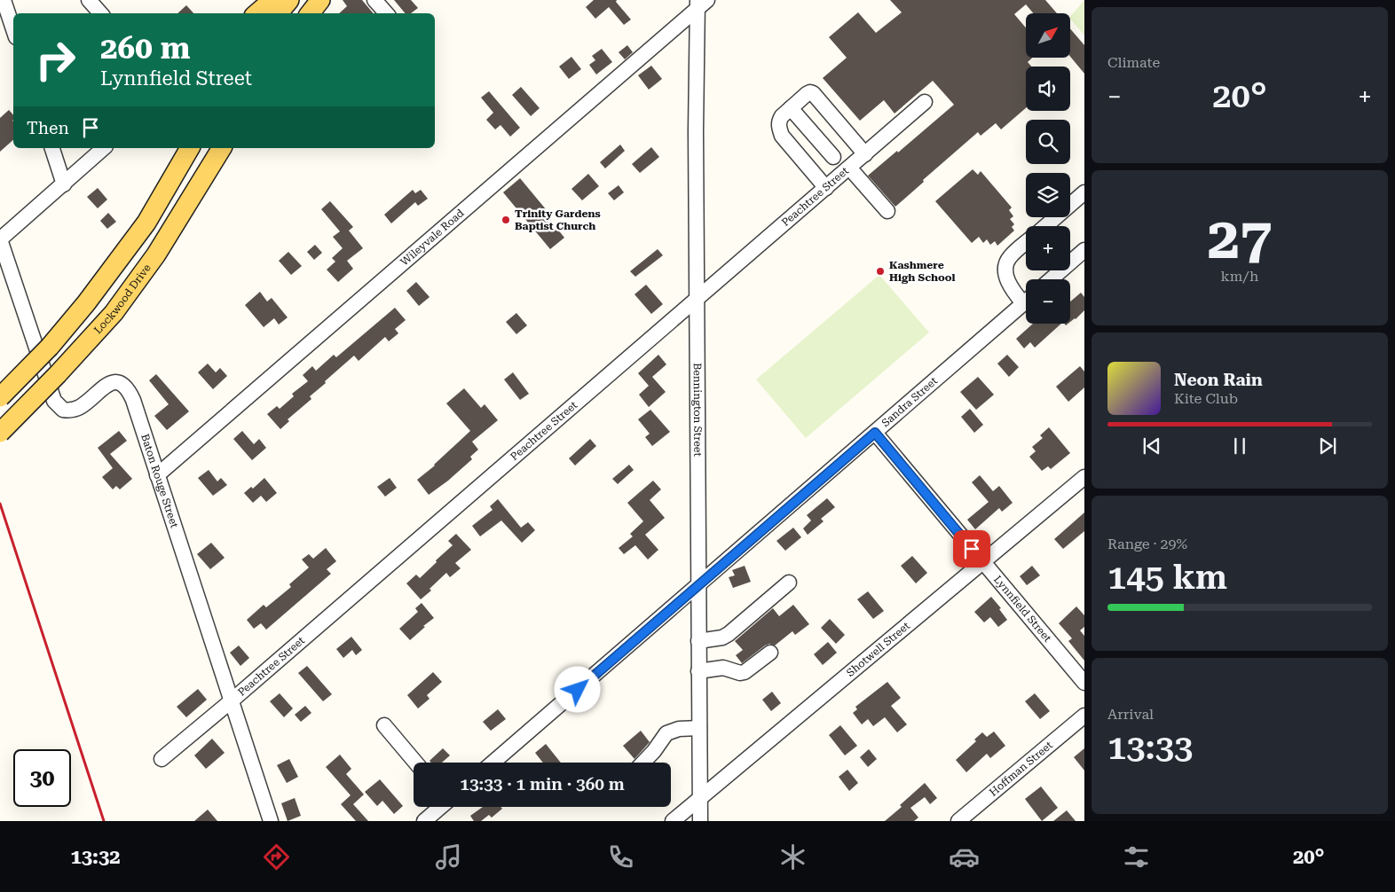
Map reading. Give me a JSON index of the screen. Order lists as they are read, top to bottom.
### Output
{
  "streets": {
    "main road": ["Lockwood Drive"],
    "street": [
      "Peachtree Street",
      "Wileyvale Road",
      "Sandra Street",
      "Bennington Street",
      "Baton Rouge Street",
      "Lynnfield Street",
      "Shotwell Street",
      "Hoffman Street"
    ]
  },
  "crossings": [
    ["Peachtree Street", "Bennington Street"],
    ["Peachtree Street", "Baton Rouge Street"],
    ["Wileyvale Road", "Bennington Street"],
    ["Wileyvale Road", "Baton Rouge Street"],
    ["Sandra Street", "Bennington Street"],
    ["Sandra Street", "Lynnfield Street"],
    ["Bennington Street", "Shotwell Street"],
    ["Lynnfield Street", "Shotwell Street"]
  ],
  "places": ["Trinity Gardens Baptist Church", "Kashmere High School"],
  "north": "top right",
  "page": {
    "tile": [
      "Climate",
      ["27", "km/h"],
      ["Range · 29%", "145 km"],
      ["Arrival", "13:33"]
    ],
    "map_buttons": ["+", "−"],
    "turn": ["260 m", "Lynnfield Street"],
    "heat": ["−", "20°", "+"],
    "then": "Then",
    "song": ["Neon Rain", "Kite Club"],
    "limit": "30",
    "trip": "13:33 · 1 min · 360 m",
    "tabs": ["13:32", "20°"]
  }
}
